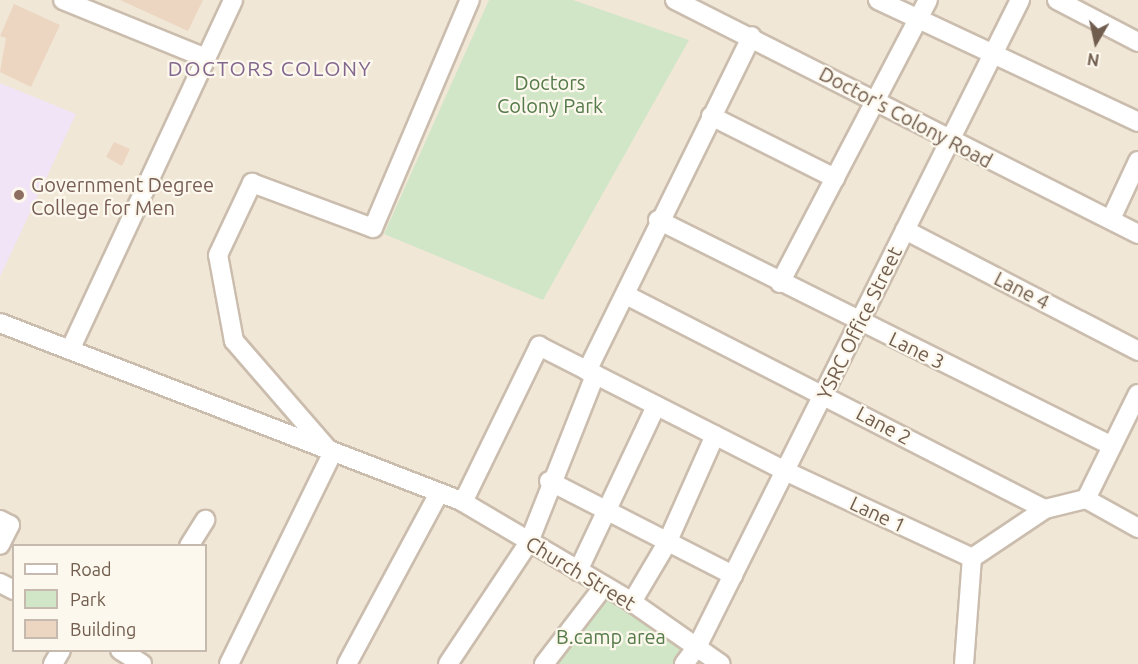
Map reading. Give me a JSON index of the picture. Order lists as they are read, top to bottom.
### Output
{
  "streets": {
    "street": [
      "Doctor's Colony Road",
      "Lane 4",
      "YSRC Office Street",
      "Lane 3",
      "Lane 2",
      "Lane 1",
      "Church Street"
    ]
  },
  "crossings": [
    ["Doctor's Colony Road", "YSRC Office Street"],
    ["Lane 4", "YSRC Office Street"],
    ["YSRC Office Street", "Lane 3"],
    ["YSRC Office Street", "Lane 2"],
    ["YSRC Office Street", "Lane 1"],
    ["YSRC Office Street", "Church Street"],
    ["Lane 1", "Church Street"]
  ],
  "districts": ["DOCTORS COLONY"],
  "parks": ["Doctors Colony Park", "B.camp area"],
  "places": ["Government Degree College for Men"],
  "legend": ["Road", "Park", "Building"],
  "north": "bottom"
}
